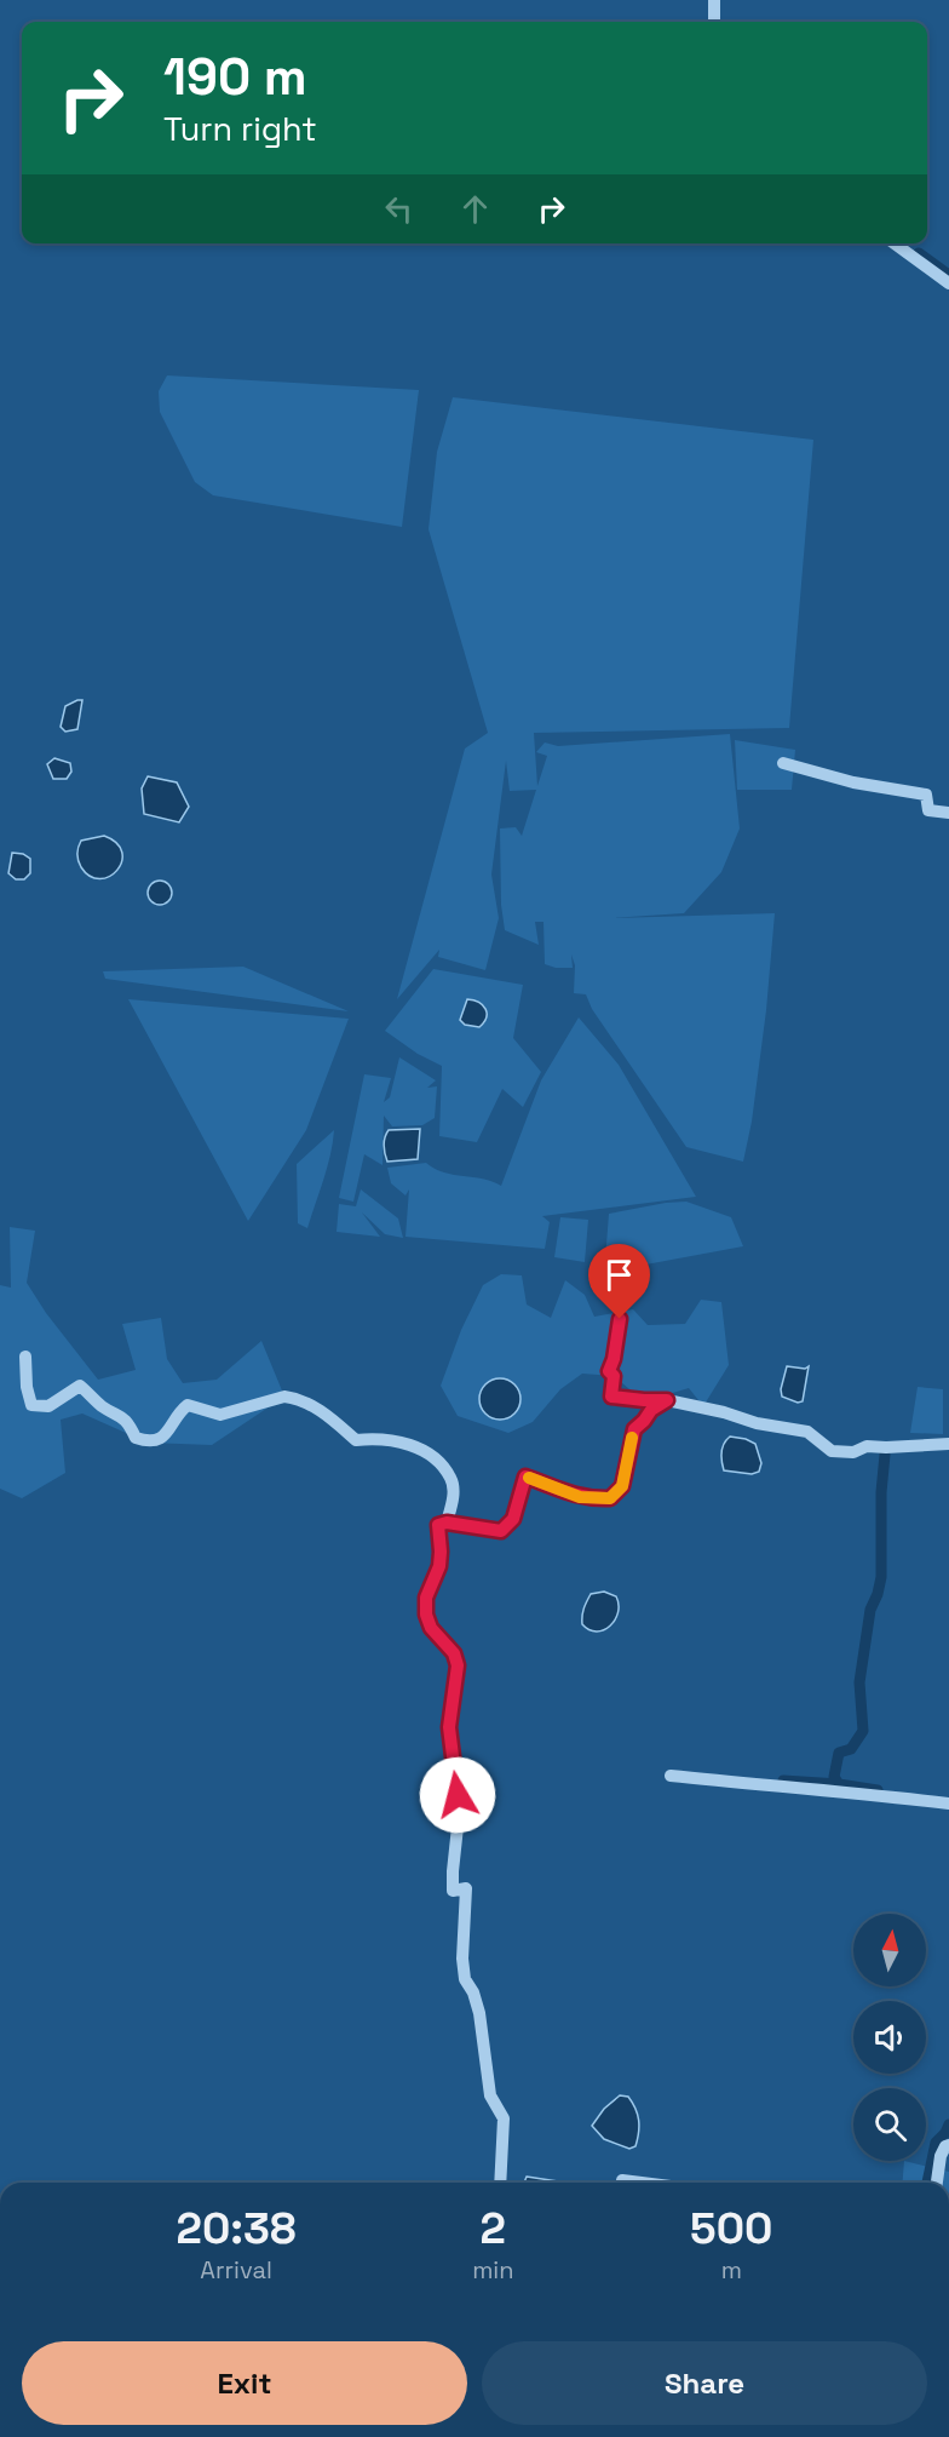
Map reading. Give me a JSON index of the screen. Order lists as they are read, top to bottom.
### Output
{
  "north": "top",
  "page": {
    "turn": ["190 m", "Turn right"],
    "eta": [
      "20:38",
      "Arrival",
      "2",
      "min",
      "500",
      "m"
    ],
    "buttons": ["Exit", "Share"]
  }
}
